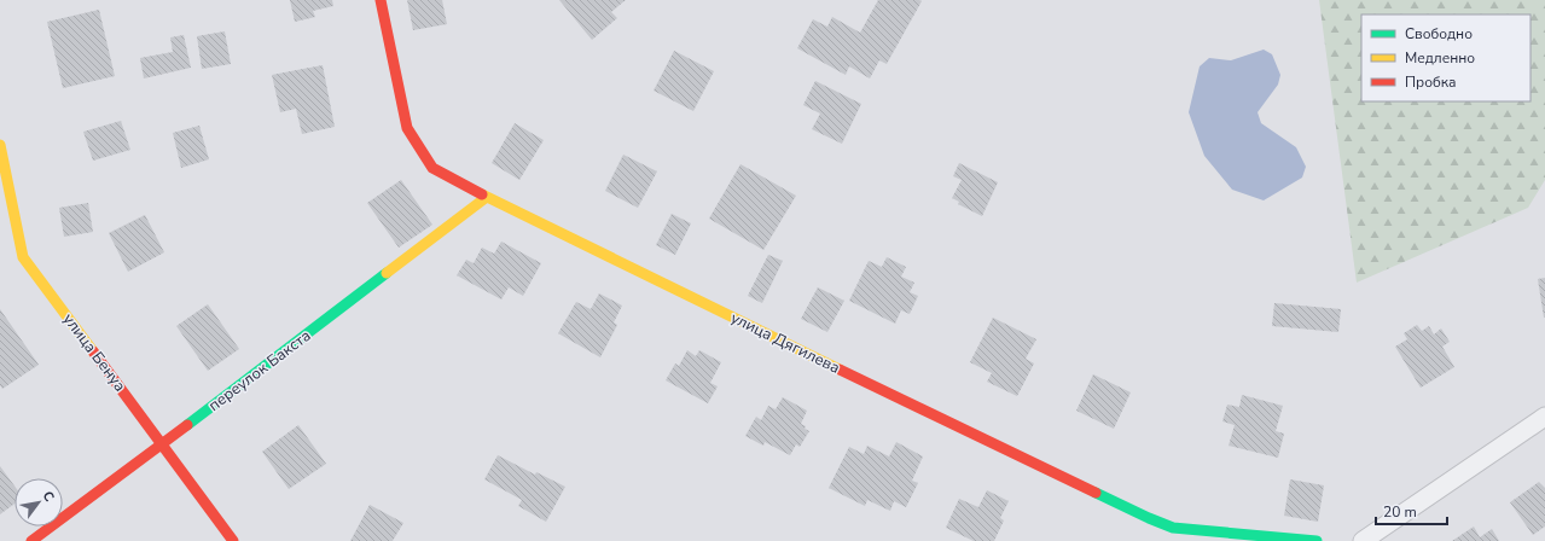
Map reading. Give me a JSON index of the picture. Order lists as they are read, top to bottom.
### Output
{
  "streets": {
    "street": ["улица Дягилева", "улица Бенуа", "переулок Бакста"]
  },
  "crossings": [
    ["улица Дягилева", "переулок Бакста"],
    ["улица Бенуа", "переулок Бакста"]
  ],
  "legend": ["Свободно", "Медленно", "Пробка"],
  "scale_bar": "20 m",
  "north": "top right"
}
